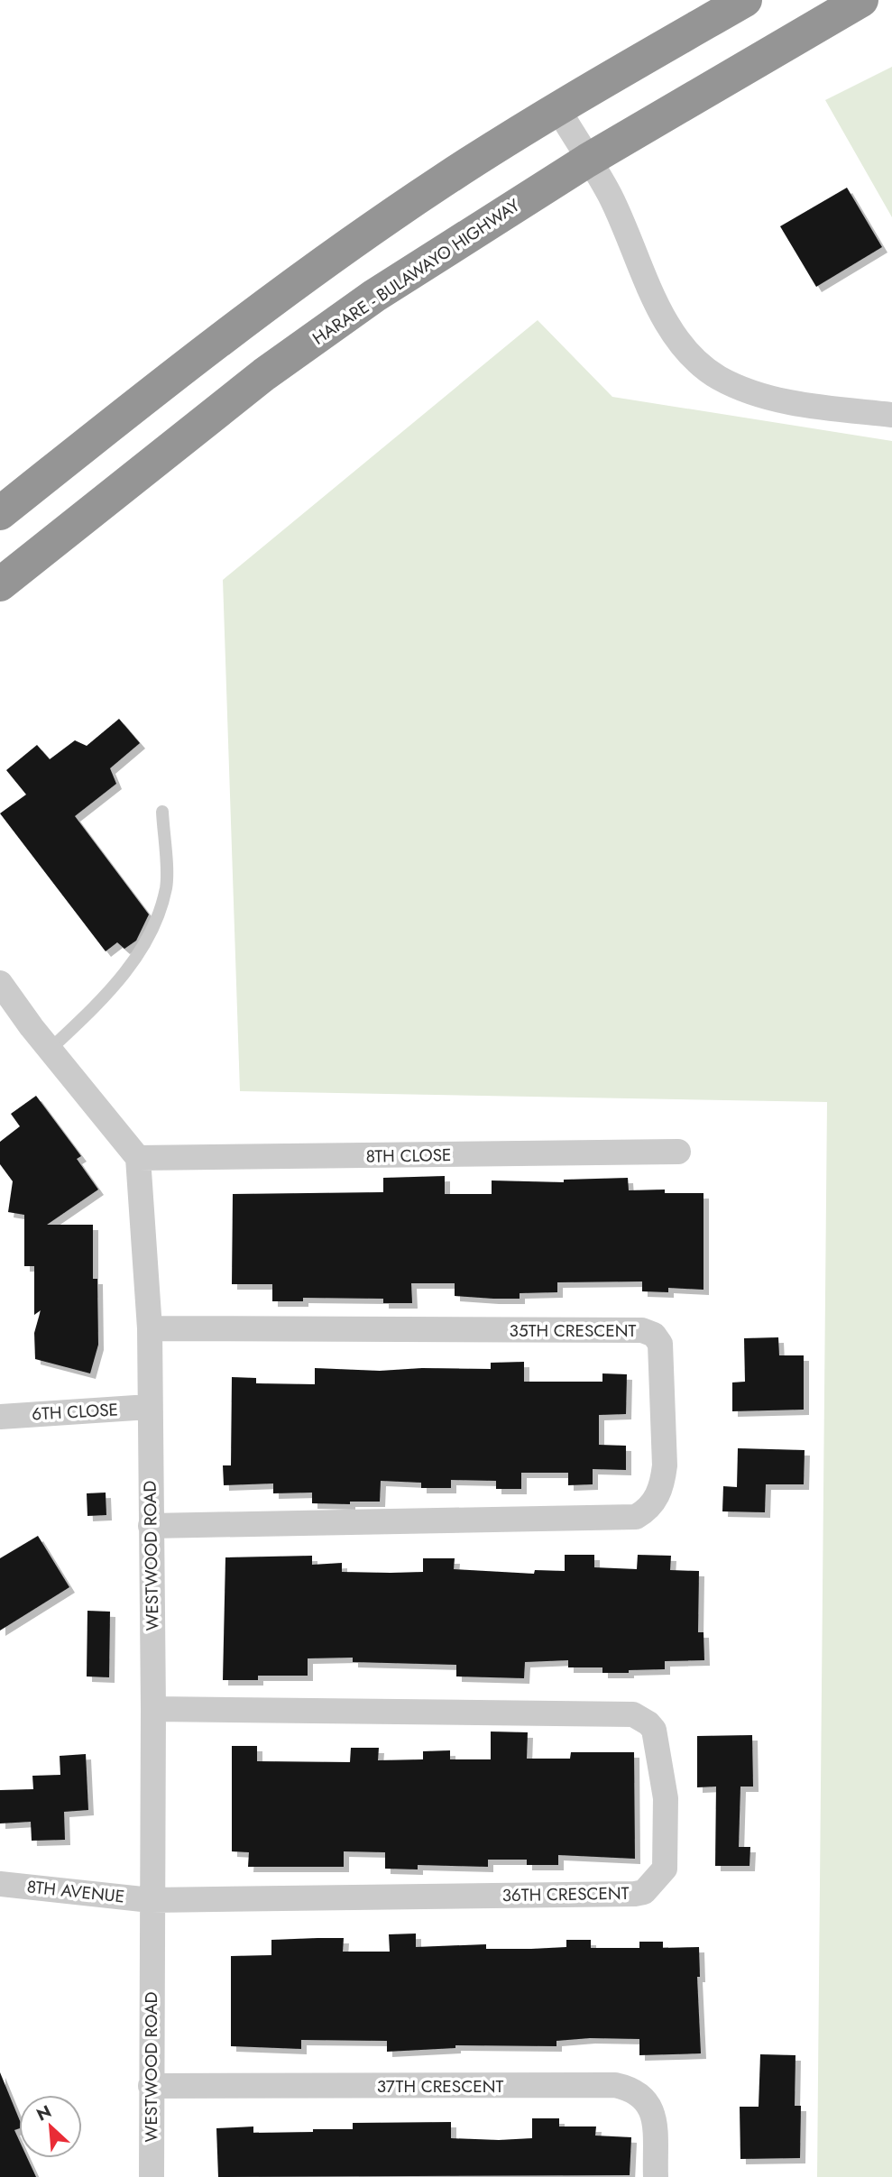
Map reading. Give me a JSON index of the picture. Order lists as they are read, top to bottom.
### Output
{
  "streets": {
    "highway": ["HARARE - BULAWAYO HIGHWAY"],
    "street": [
      "8TH CLOSE",
      "35TH CRESCENT",
      "6TH CLOSE",
      "WESTWOOD ROAD",
      "8TH AVENUE",
      "36TH CRESCENT",
      "37TH CRESCENT"
    ]
  },
  "crossings": [
    ["8TH CLOSE", "WESTWOOD ROAD"],
    ["35TH CRESCENT", "WESTWOOD ROAD"],
    ["6TH CLOSE", "WESTWOOD ROAD"],
    ["WESTWOOD ROAD", "8TH AVENUE"],
    ["WESTWOOD ROAD", "36TH CRESCENT"],
    ["WESTWOOD ROAD", "37TH CRESCENT"],
    ["8TH AVENUE", "36TH CRESCENT"]
  ],
  "north": "top left"
}
